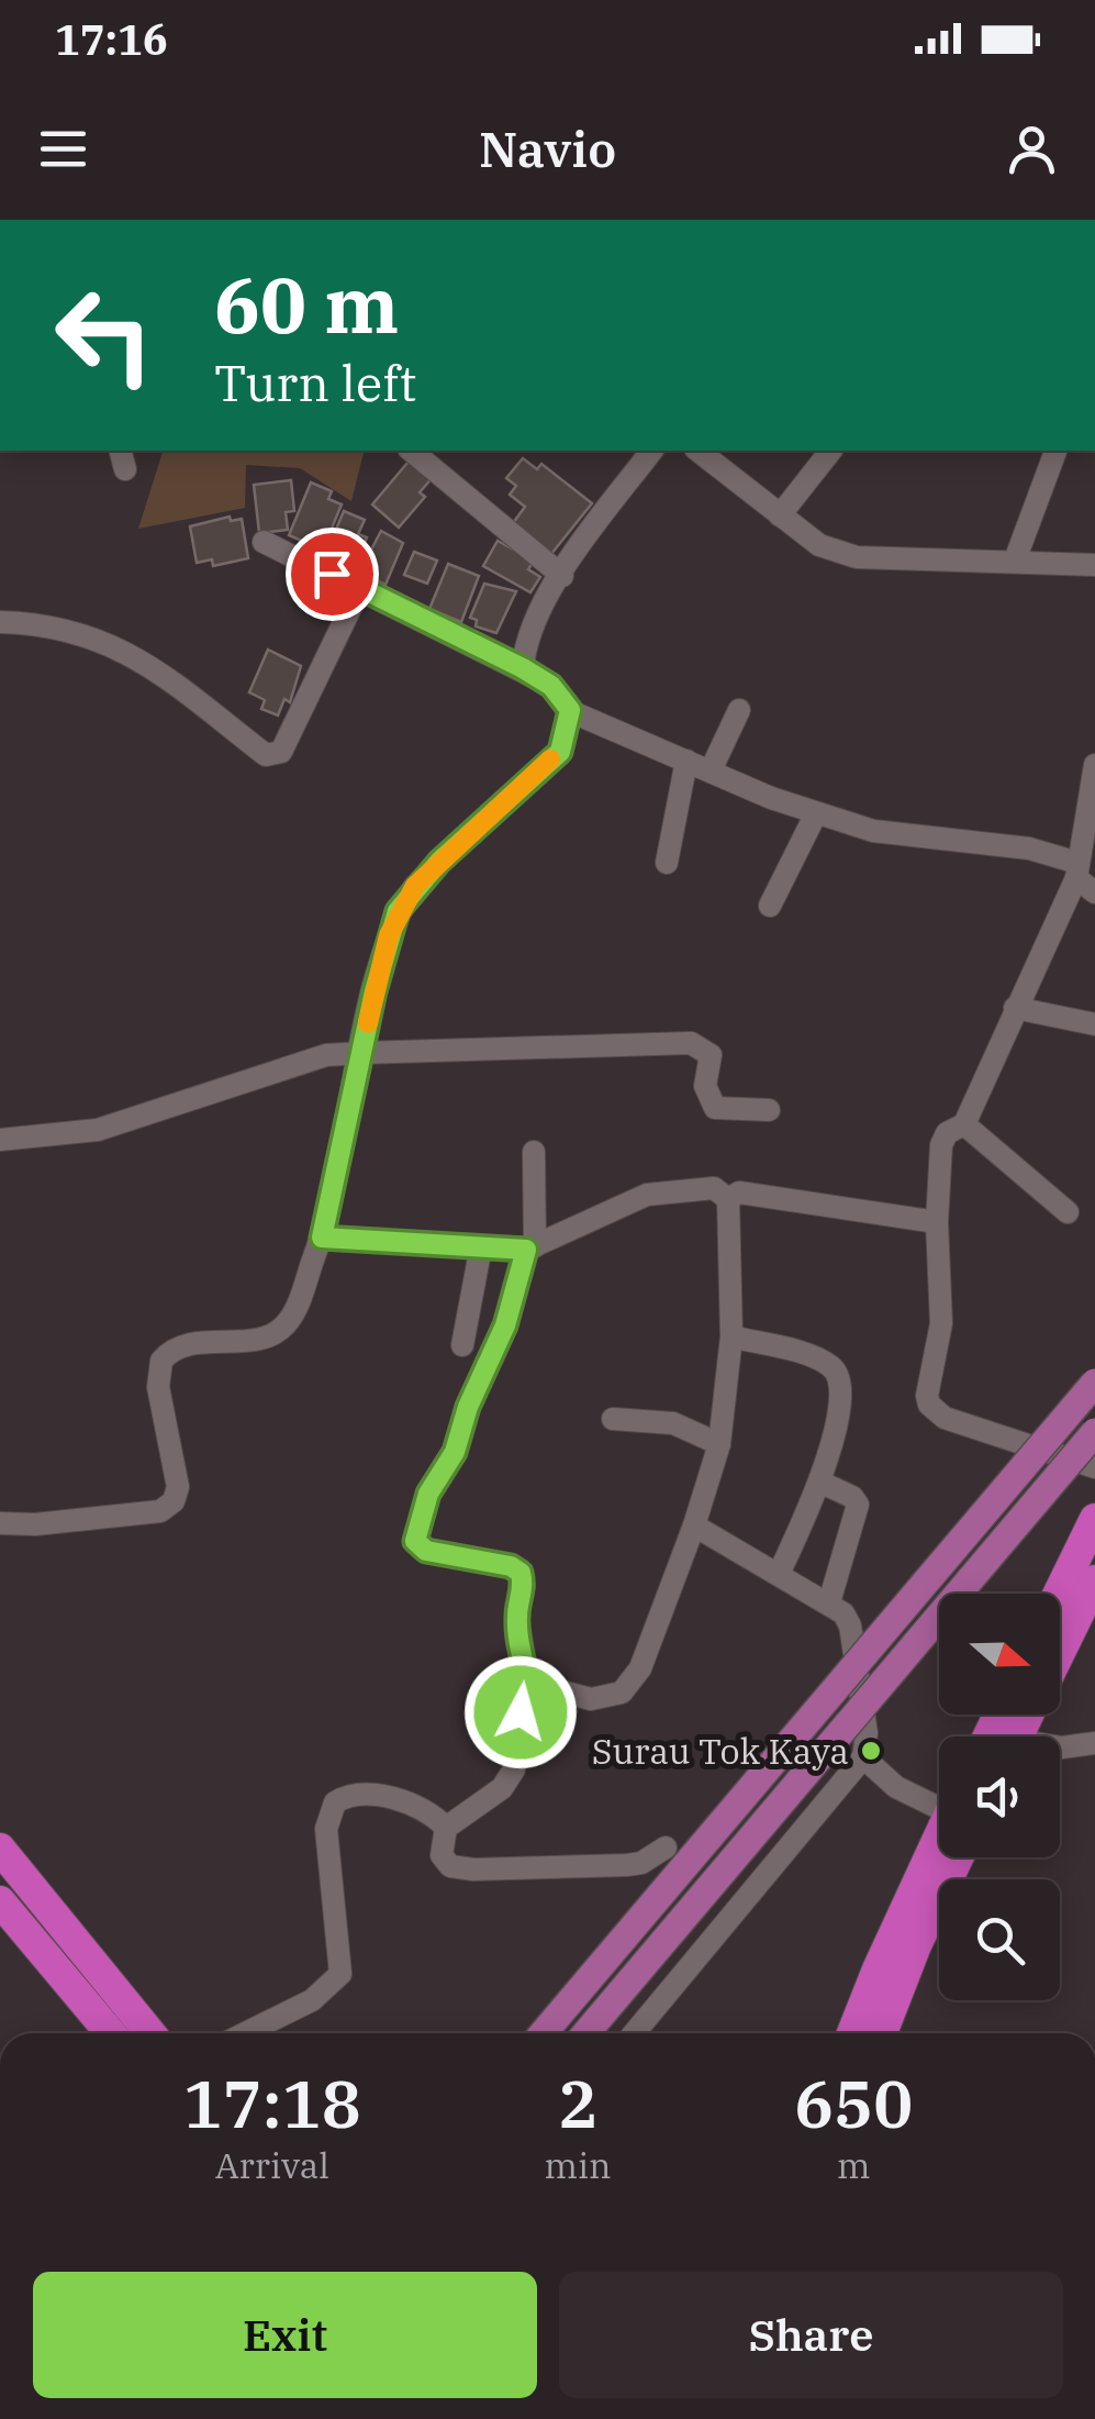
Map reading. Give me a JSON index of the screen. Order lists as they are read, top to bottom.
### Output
{
  "places": ["Surau Tok Kaya"],
  "north": "right",
  "page": {
    "status": "17:16",
    "header": "Navio",
    "turn": ["60 m", "Turn left"],
    "eta": [
      "17:18",
      "Arrival",
      "2",
      "min",
      "650",
      "m"
    ],
    "buttons": ["Exit", "Share"]
  }
}
